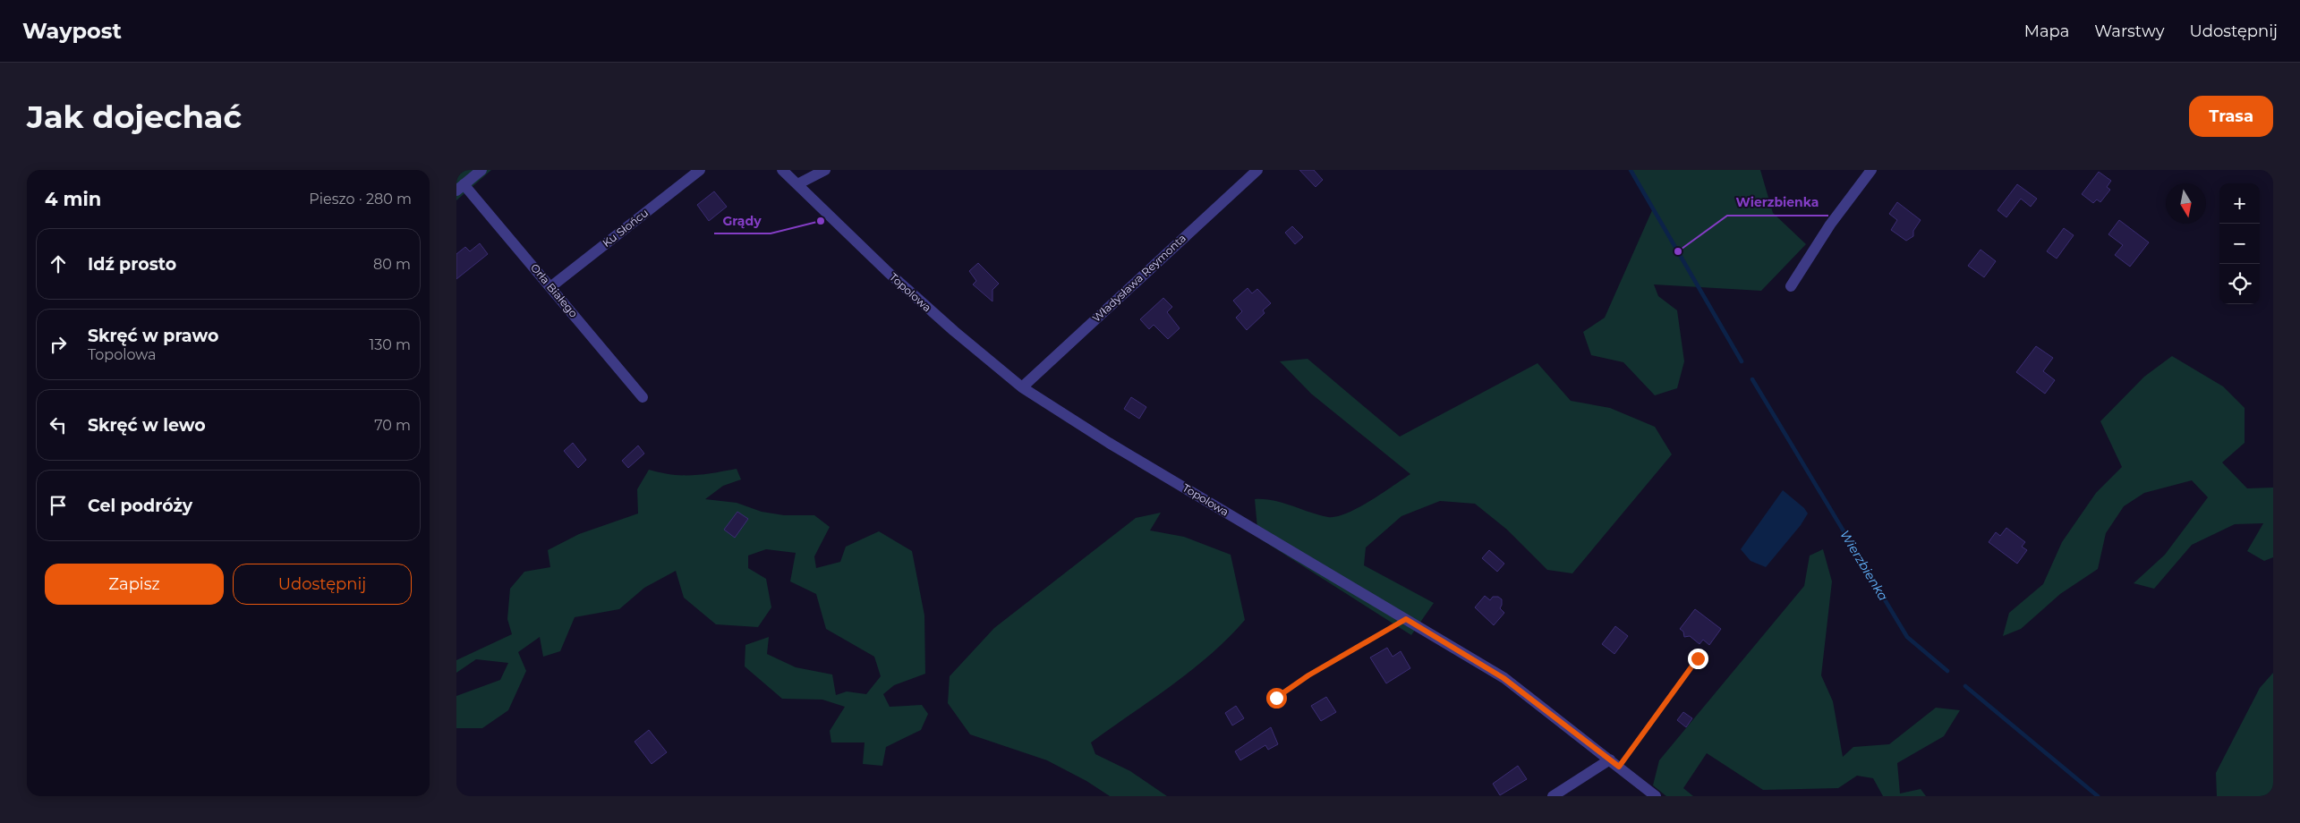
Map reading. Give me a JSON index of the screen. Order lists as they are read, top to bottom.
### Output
{
  "streets": {
    "street": [
      "Ku Słońcu",
      "Władysława Reymonta",
      "Orła Białego",
      "Topolowa"
    ]
  },
  "crossings": [
    ["Ku Słońcu", "Orła Białego"],
    ["Władysława Reymonta", "Topolowa"]
  ],
  "water": ["Wierzbienka"],
  "places": ["Grądy", "Wierzbienka"],
  "north": "bottom",
  "page": {
    "header": "Waypost",
    "nav": ["Mapa", "Warstwy", "Udostępnij"],
    "buttons": [
      "Trasa",
      ["Zapisz", "Udostępnij"]
    ],
    "title": "Jak dojechać",
    "heading": ["4 min", "Pieszo · 280 m"],
    "map_buttons": ["+", "−"],
    "list": [
      ["Idź prosto", "80 m"],
      ["Skręć w prawo", "Topolowa", "130 m"],
      ["Skręć w lewo", "70 m"],
      "Cel podróży"
    ]
  }
}
